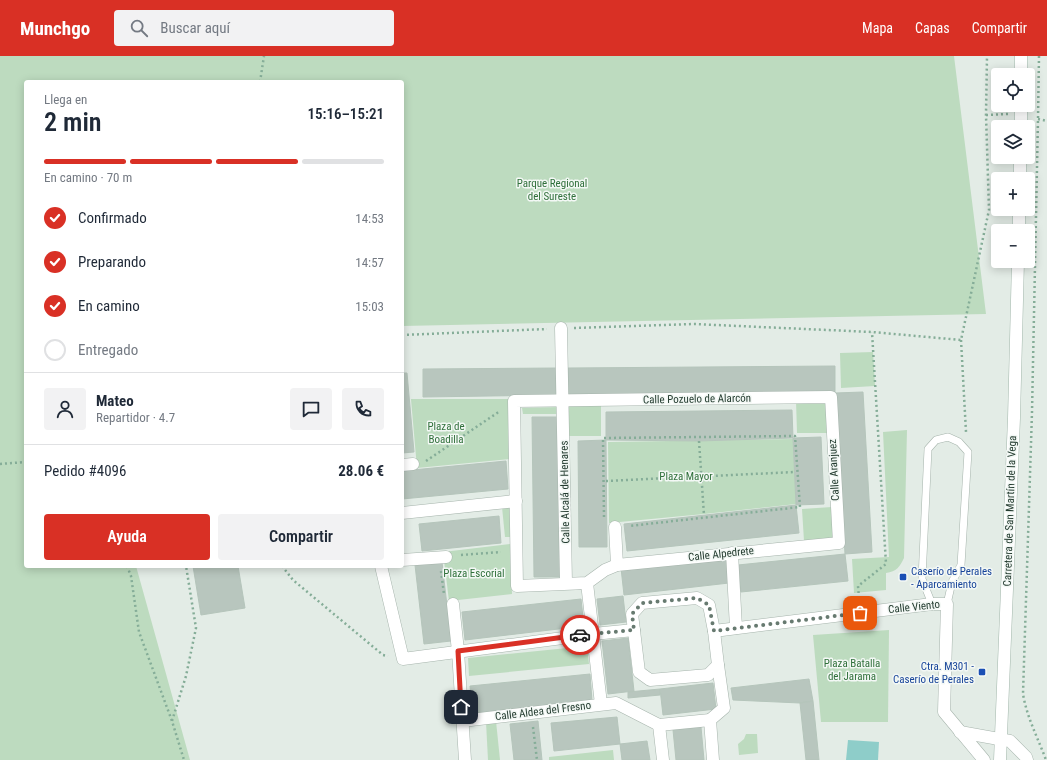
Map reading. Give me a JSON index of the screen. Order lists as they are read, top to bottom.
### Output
{
  "streets": {
    "street": [
      "Calle Pozuelo de Alarcón",
      "Calle Aranjuez",
      "Calle Alcalá de Henares",
      "Carretera de San Martín de la Vega",
      "Calle Alpedrete",
      "Calle Viento",
      "Calle Aldea del Fresno"
    ]
  },
  "crossings": [
    ["Calle Pozuelo de Alarcón", "Calle Aranjuez"],
    ["Calle Pozuelo de Alarcón", "Calle Alcalá de Henares"],
    ["Calle Aranjuez", "Calle Alpedrete"]
  ],
  "parks": [
    "Parque Regional del Sureste",
    "Plaza de Boadilla",
    "Plaza Mayor",
    "Plaza Escorial",
    "Plaza Batalla del Jarama"
  ],
  "places": {
    "transit": ["Caserío de Perales - Aparcamiento", "Ctra. M301 - Caserío de Perales"]
  },
  "page": {
    "header": "Munchgo",
    "search": "Buscar aquí",
    "nav": ["Mapa", "Capas", "Compartir"],
    "map_buttons": ["+", "−"],
    "heading": ["2 min", "Llega en", "15:16–15:21"],
    "panel": [
      "Mateo",
      "Repartidor · 4.7",
      "Pedido #4096",
      "28.06 €"
    ],
    "bar": "En camino · 70 m",
    "list": [
      ["Confirmado", "14:53"],
      ["Preparando", "14:57"],
      ["En camino", "15:03"],
      "Entregado"
    ],
    "buttons": ["Ayuda", "Compartir"]
  }
}
